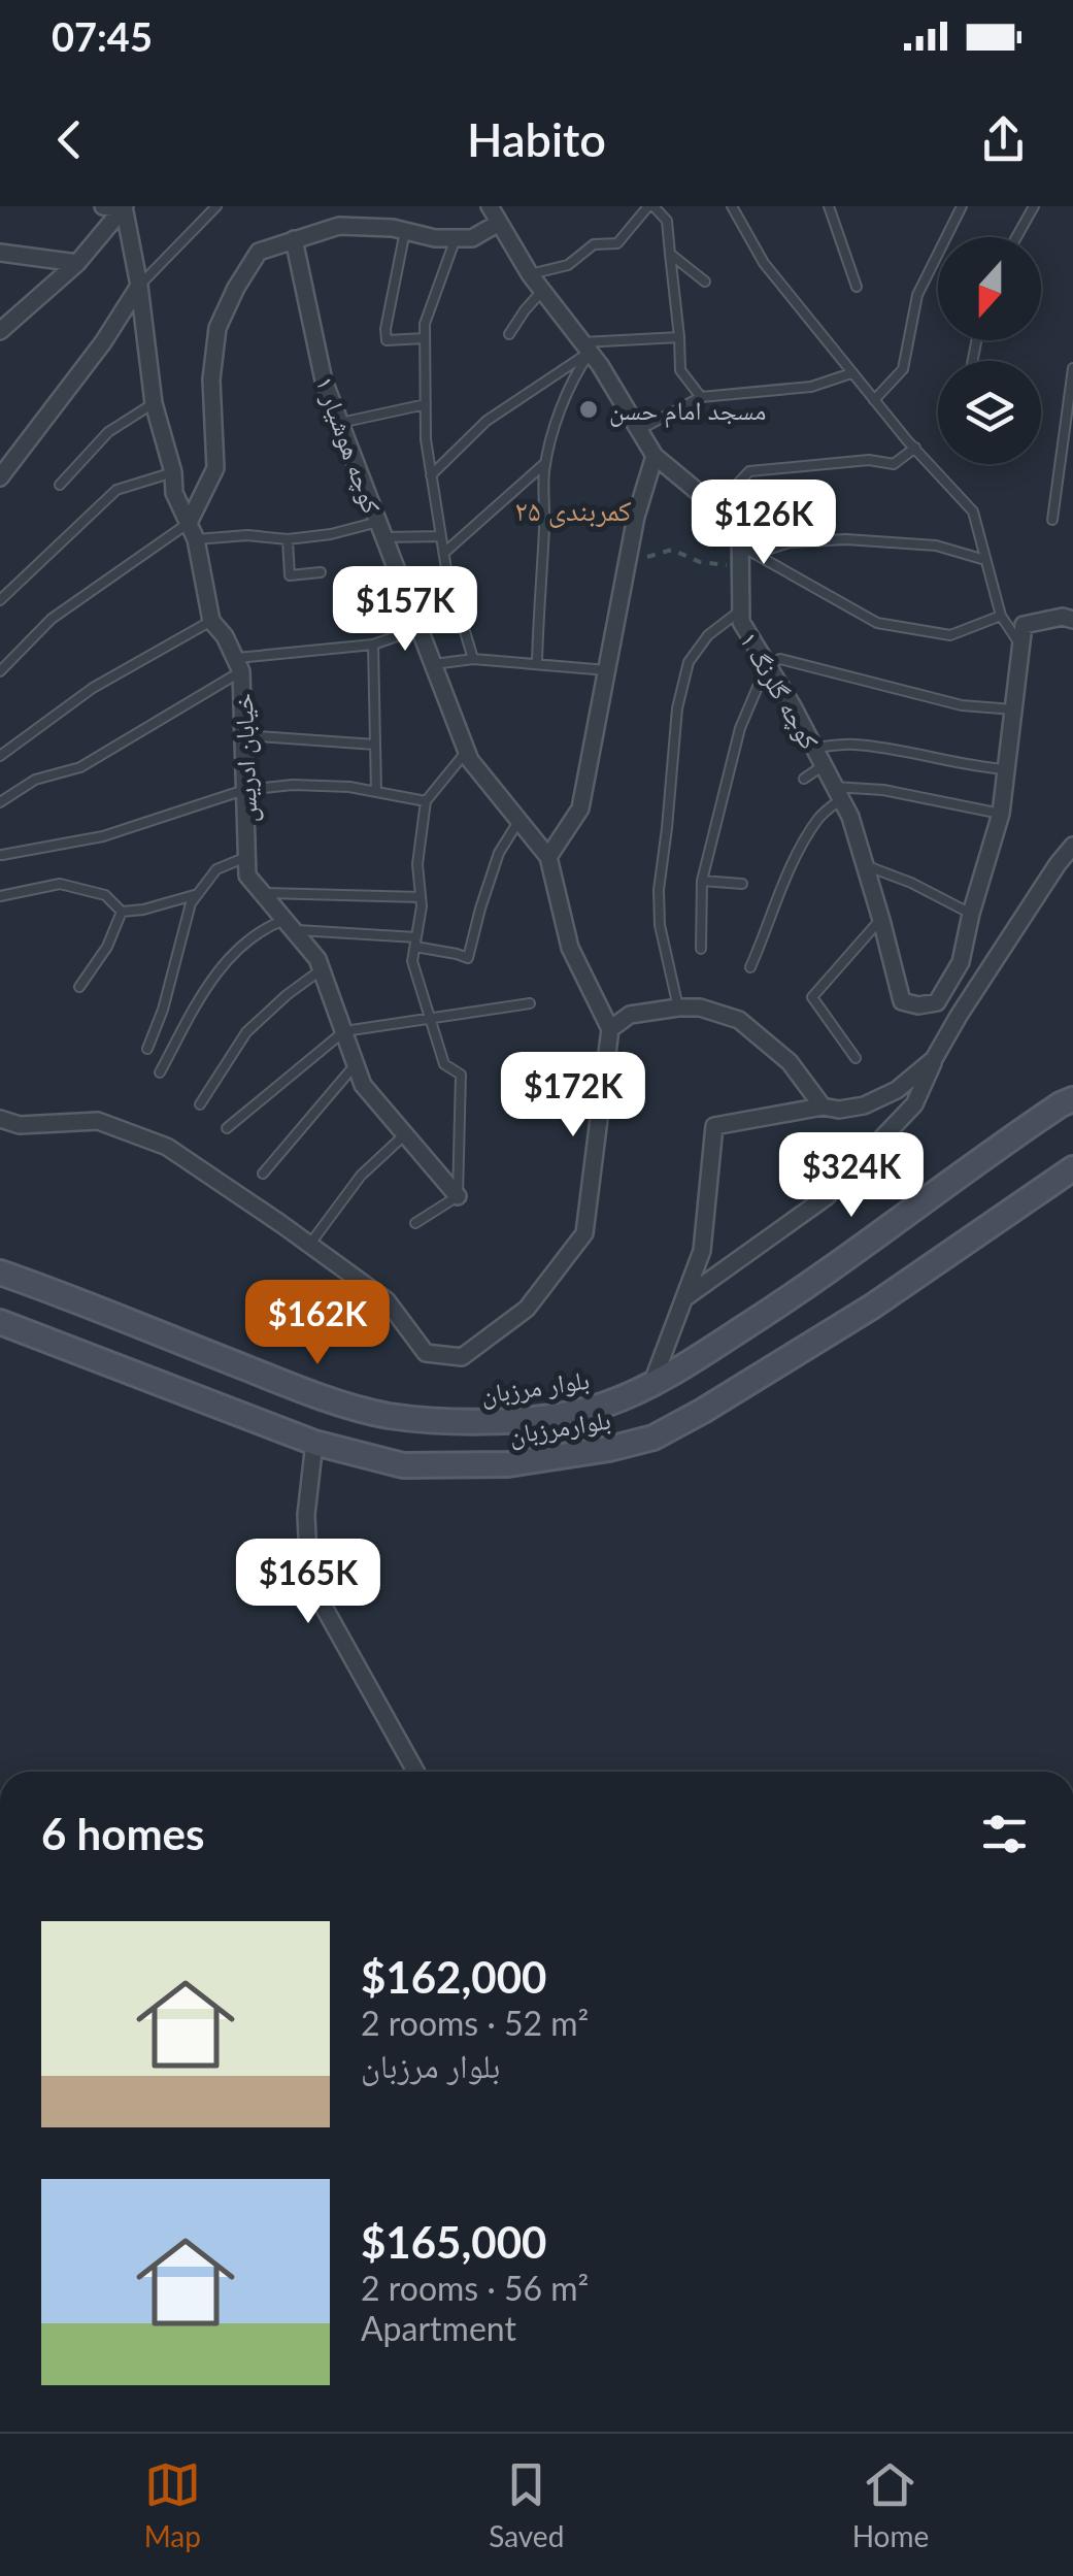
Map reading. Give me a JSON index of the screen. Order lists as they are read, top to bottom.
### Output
{
  "streets": {
    "main road": ["بلوار مرزبان", "بلوارمرزبان"],
    "street": ["کوچه هوشیار ۱", "کوچه گلرنگ ۱", "خیابان ادریس"]
  },
  "districts": ["کمربندی ۲۵"],
  "places": ["مسجد امام حسن"],
  "north": "bottom",
  "page": {
    "status": "07:45",
    "header": "Habito",
    "price": [
      "$126K",
      "$157K",
      "$172K",
      "$324K",
      "$162K",
      "$165K"
    ],
    "heading": "6 homes",
    "list": [
      {
        "name": "$162,000",
        "note": "2 rooms · 52 m² · بلوار مرزبان"
      },
      {
        "name": "$165,000",
        "note": "2 rooms · 56 m² · Apartment"
      }
    ],
    "tabs": ["Map", "Saved", "Home"]
  }
}
